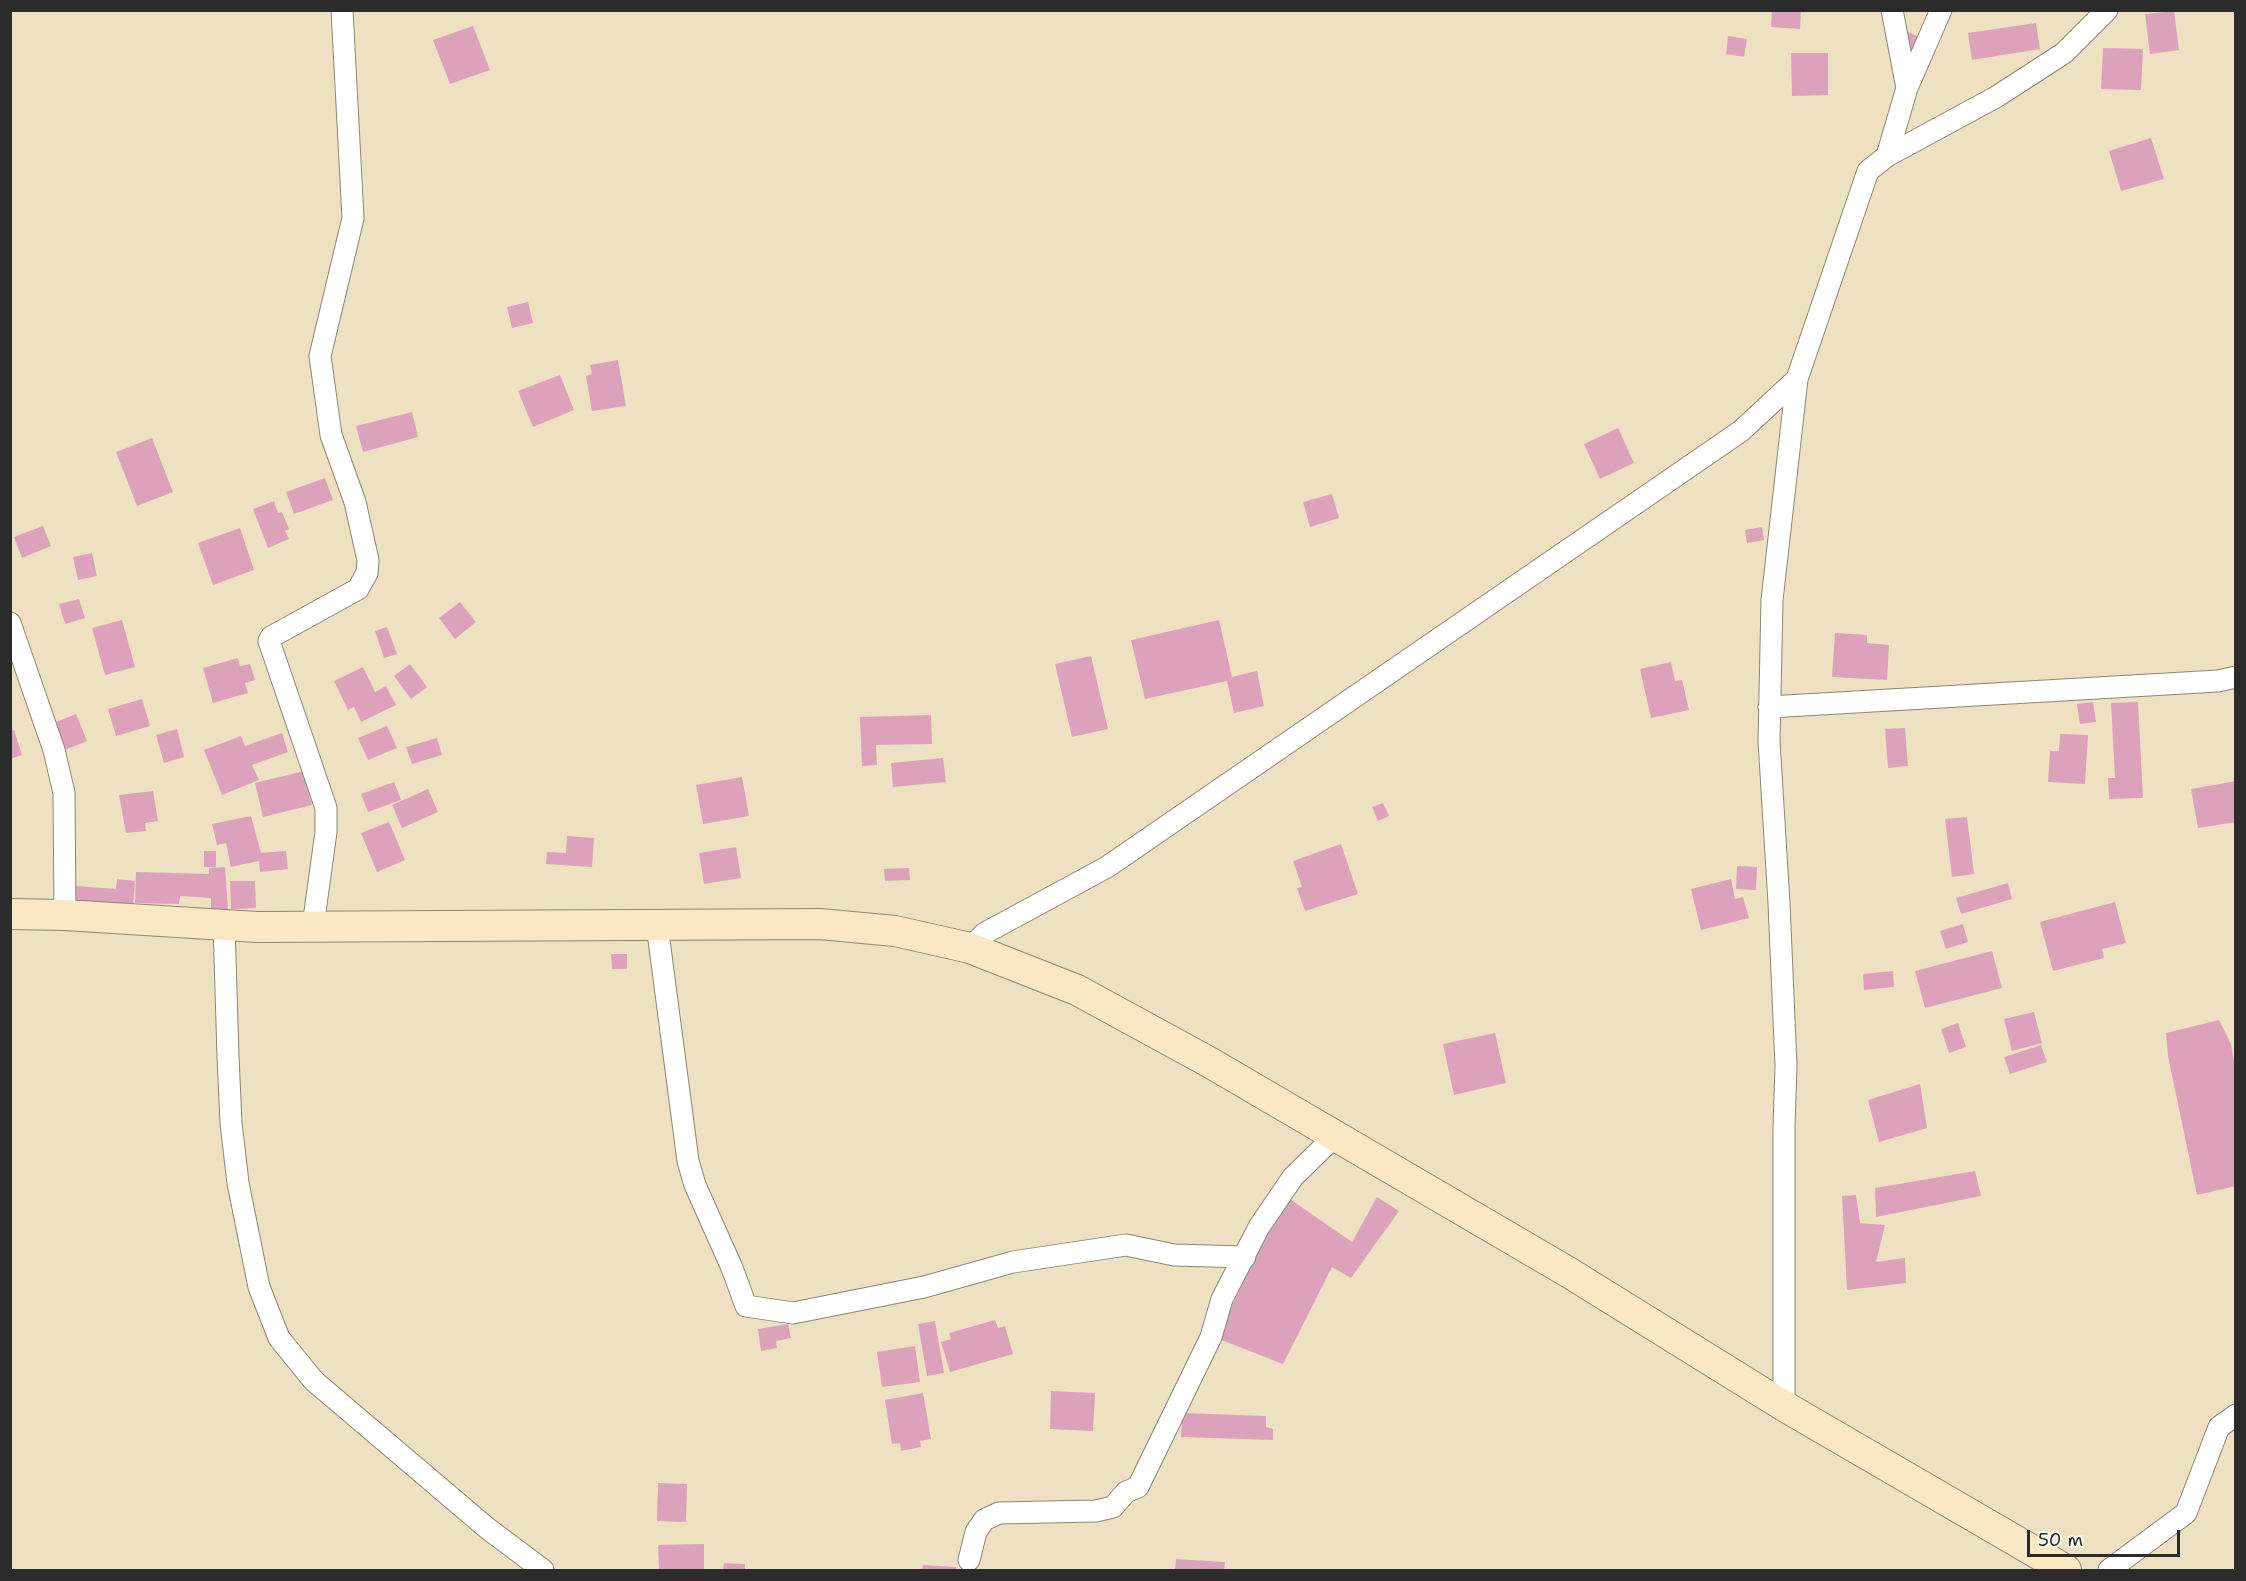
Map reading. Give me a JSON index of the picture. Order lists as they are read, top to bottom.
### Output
{
  "scale_bar": "50 m"
}
